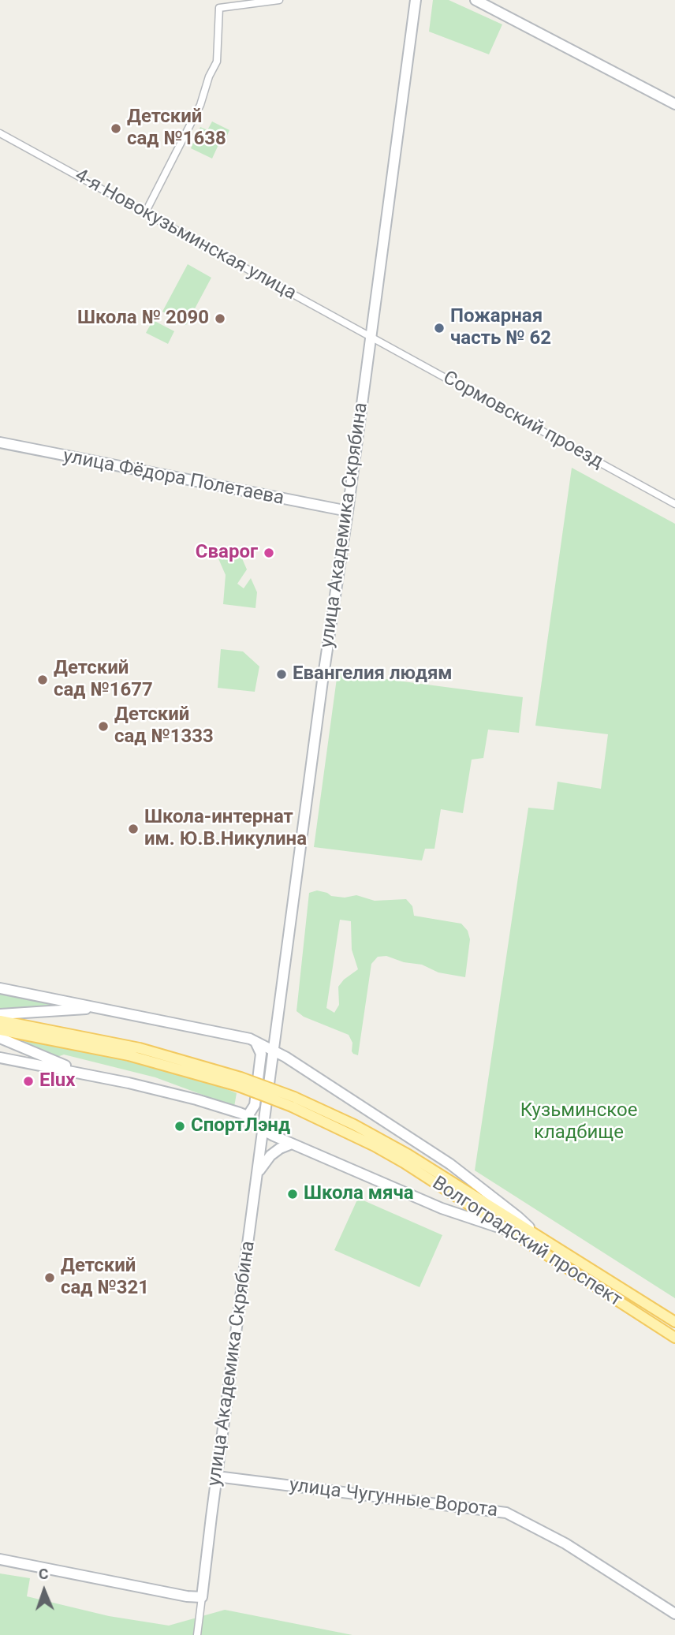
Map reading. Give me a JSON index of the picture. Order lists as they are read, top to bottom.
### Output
{
  "streets": {
    "main road": [
      "улица Фёдора Полетаева",
      "улица Академика Скрябина",
      "Волгоградский проспект",
      "улица Чугунные Ворота"
    ],
    "street": ["4-я Новокузьминская улица", "Сормовский проезд"]
  },
  "crossings": [
    ["4-я Новокузьминская улица", "Сормовский проезд"],
    ["4-я Новокузьминская улица", "улица Академика Скрябина"],
    ["Сормовский проезд", "улица Академика Скрябина"],
    ["улица Фёдора Полетаева", "улица Академика Скрябина"],
    ["улица Академика Скрябина", "улица Чугунные Ворота"]
  ],
  "parks": ["Кузьминское кладбище"],
  "places": [
    "Детский сад №1638",
    "Школа № 2090",
    "Пожарная часть № 62",
    "Сварог",
    "Евангелия людям",
    "Детский сад №1677",
    "Детский сад №1333",
    "Школа-интернат им. Ю.В.Никулина",
    "Elux",
    "СпортЛэнд",
    "Школа мяча",
    "Детский сад №321"
  ],
  "north": "top"
}
